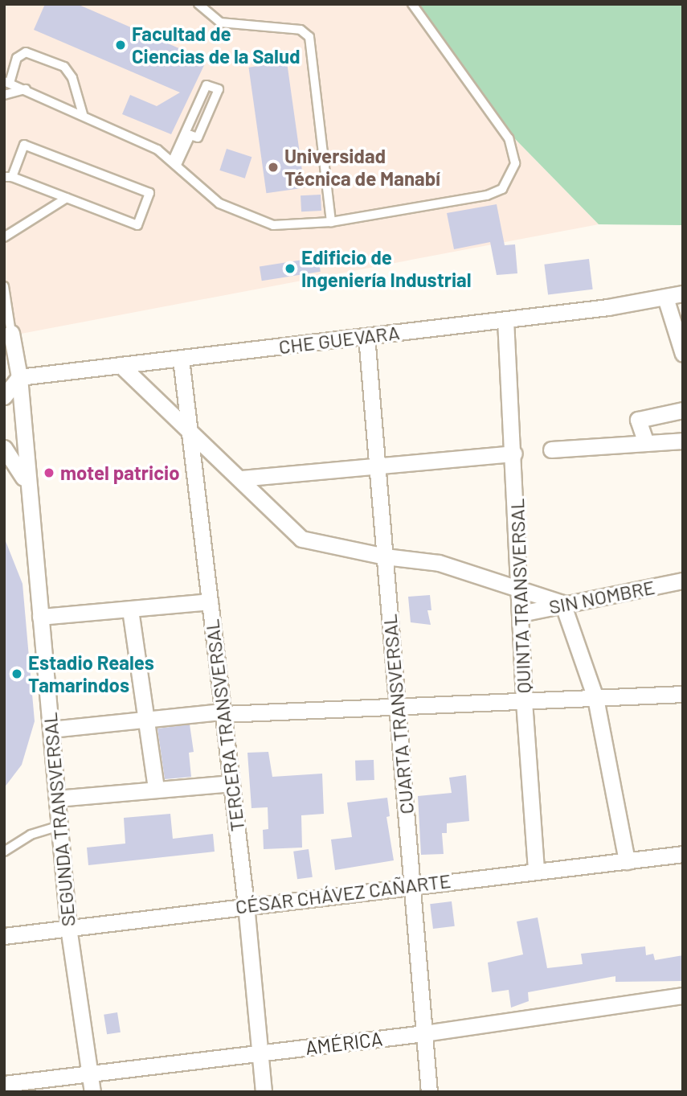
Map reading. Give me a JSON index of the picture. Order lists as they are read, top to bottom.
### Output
{
  "streets": {
    "street": [
      "CHE GUEVARA",
      "QUINTA TRANSVERSAL",
      "SIN NOMBRE",
      "CUARTA TRANSVERSAL",
      "TERCERA TRANSVERSAL",
      "SEGUNDA TRANSVERSAL",
      "CÉSAR CHÁVEZ CAÑARTE",
      "AMÉRICA"
    ]
  },
  "crossings": [
    ["CHE GUEVARA", "QUINTA TRANSVERSAL"],
    ["CHE GUEVARA", "CUARTA TRANSVERSAL"],
    ["CHE GUEVARA", "TERCERA TRANSVERSAL"],
    ["CHE GUEVARA", "SEGUNDA TRANSVERSAL"],
    ["QUINTA TRANSVERSAL", "SIN NOMBRE"],
    ["QUINTA TRANSVERSAL", "CÉSAR CHÁVEZ CAÑARTE"],
    ["CUARTA TRANSVERSAL", "CÉSAR CHÁVEZ CAÑARTE"],
    ["CUARTA TRANSVERSAL", "AMÉRICA"],
    ["TERCERA TRANSVERSAL", "CÉSAR CHÁVEZ CAÑARTE"],
    ["TERCERA TRANSVERSAL", "AMÉRICA"],
    ["SEGUNDA TRANSVERSAL", "CÉSAR CHÁVEZ CAÑARTE"],
    ["SEGUNDA TRANSVERSAL", "AMÉRICA"]
  ],
  "places": [
    "Facultad de Ciencias de la Salud",
    "Universidad Técnica de Manabí",
    "Edificio de Ingeniería Industrial",
    "motel patricio",
    "Estadio Reales Tamarindos"
  ]
}
